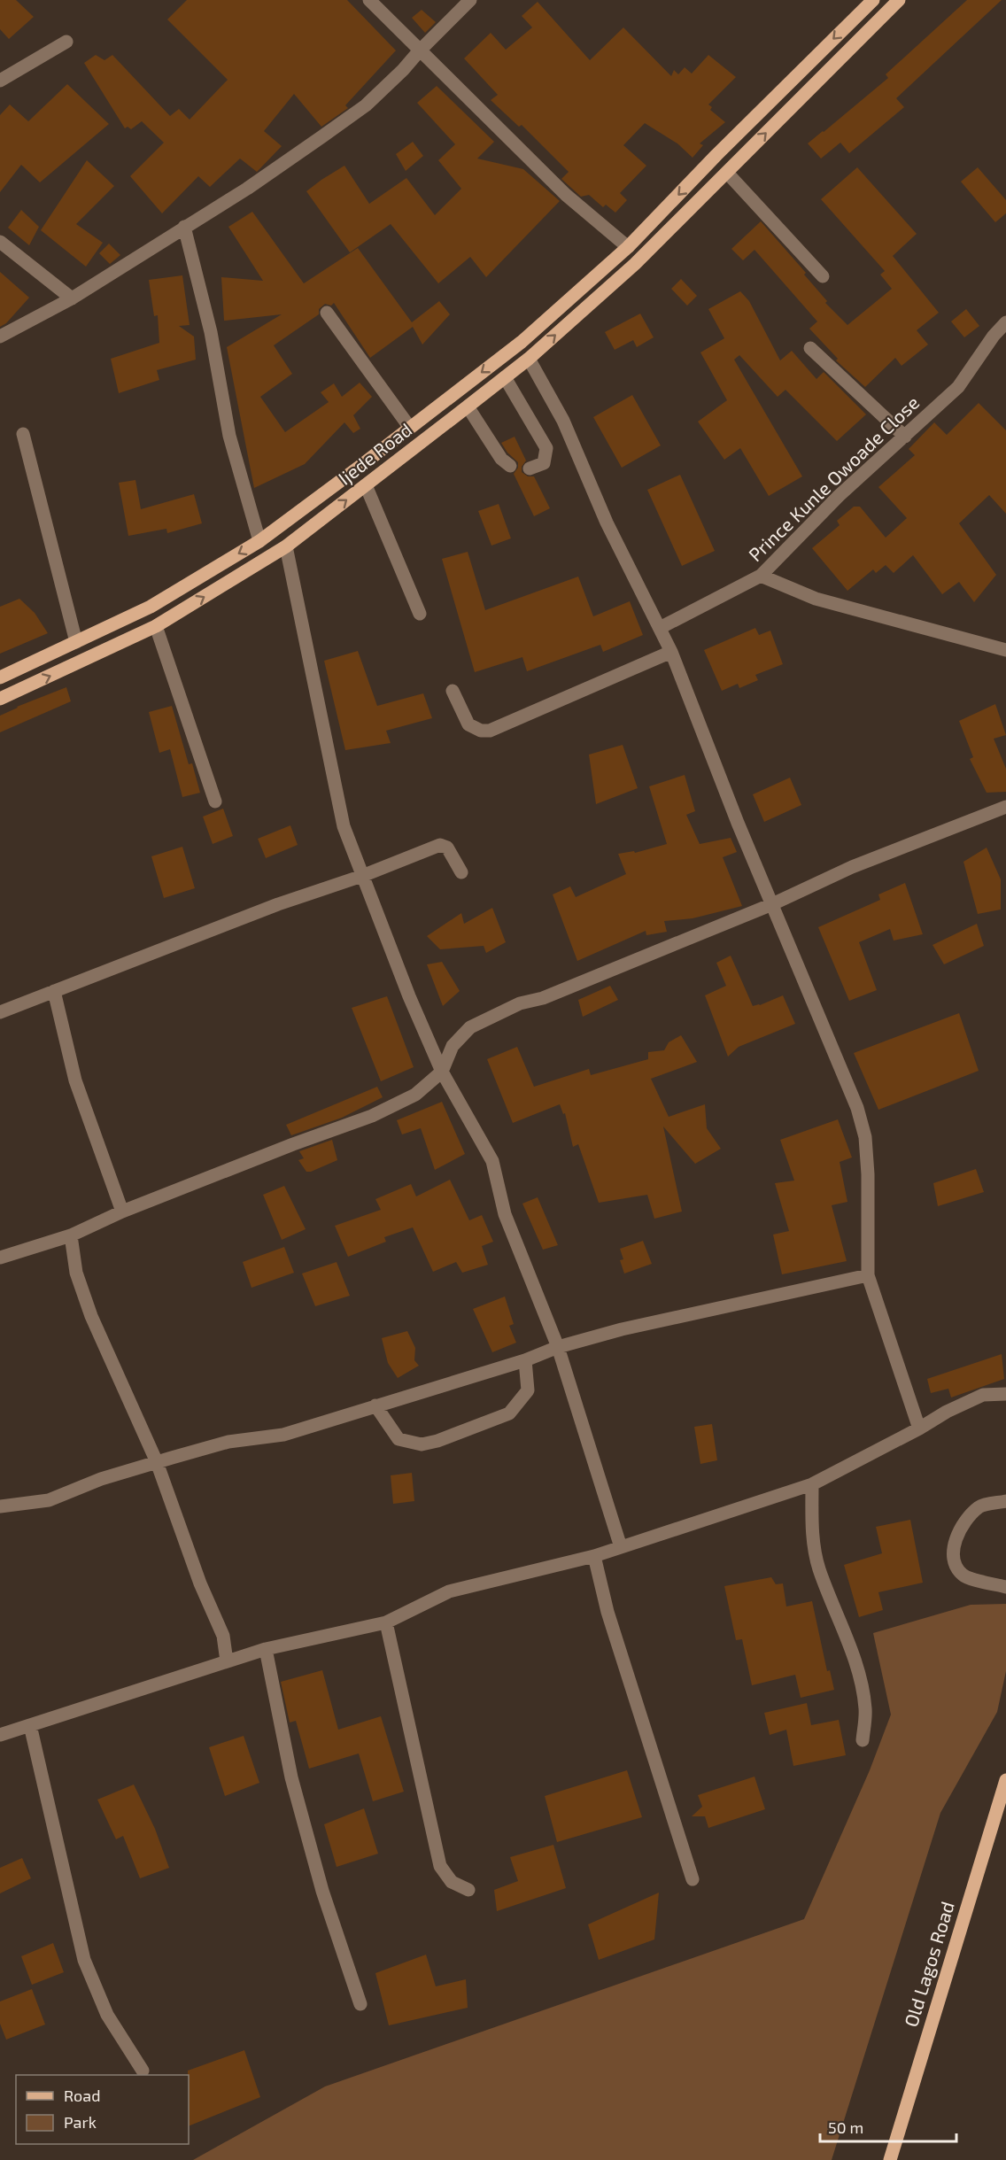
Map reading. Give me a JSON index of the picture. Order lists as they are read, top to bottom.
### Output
{
  "streets": {
    "main road": ["Ijede Road", "Old Lagos Road"],
    "street": ["Prince Kunle Owoade Close"]
  },
  "legend": ["Road", "Park"],
  "scale_bar": "50 m"
}
